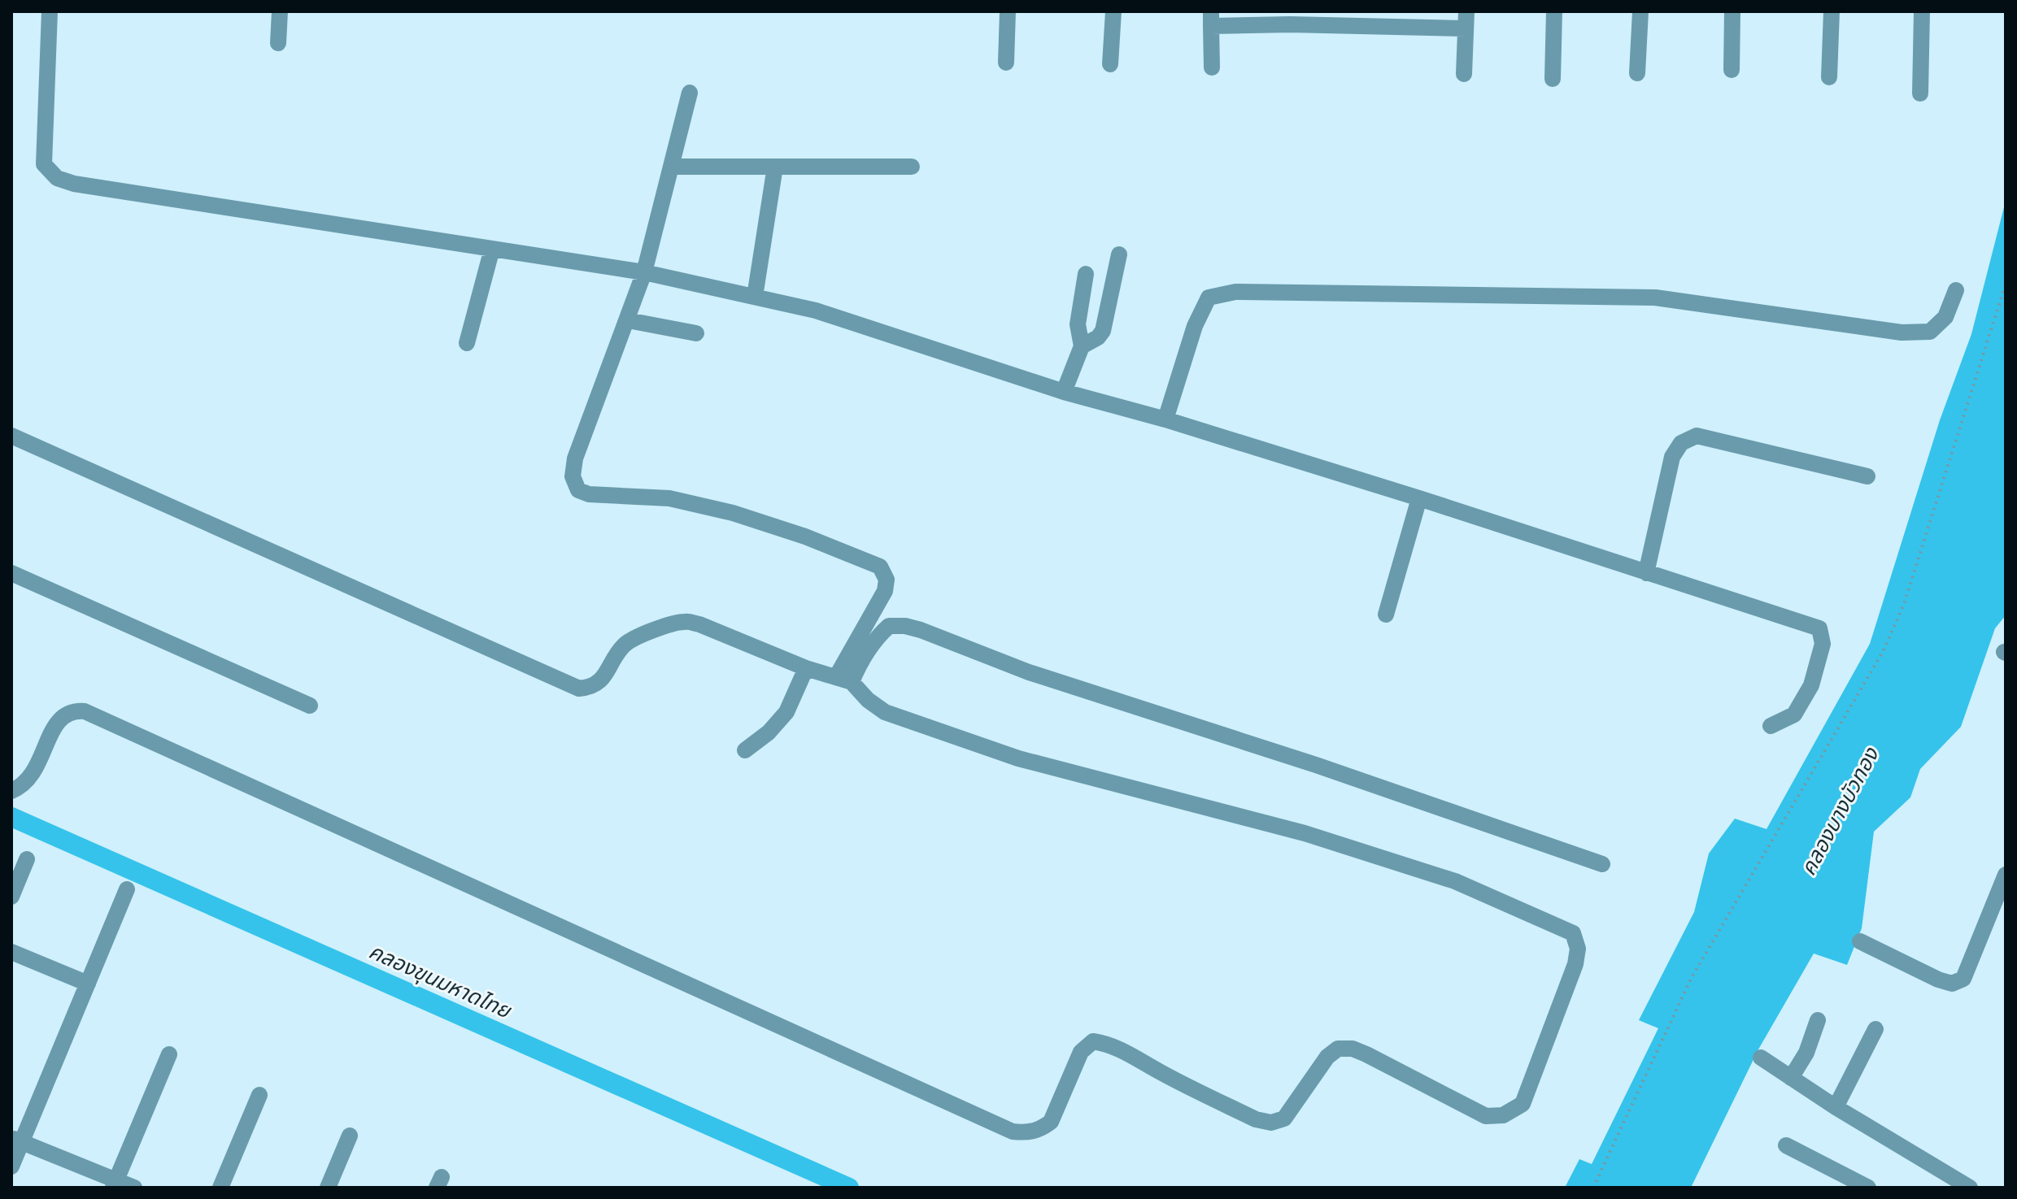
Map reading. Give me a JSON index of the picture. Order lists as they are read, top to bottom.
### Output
{
  "water": ["คลองบางบัวทอง", "คลองขุนมหาดไทย"]
}
